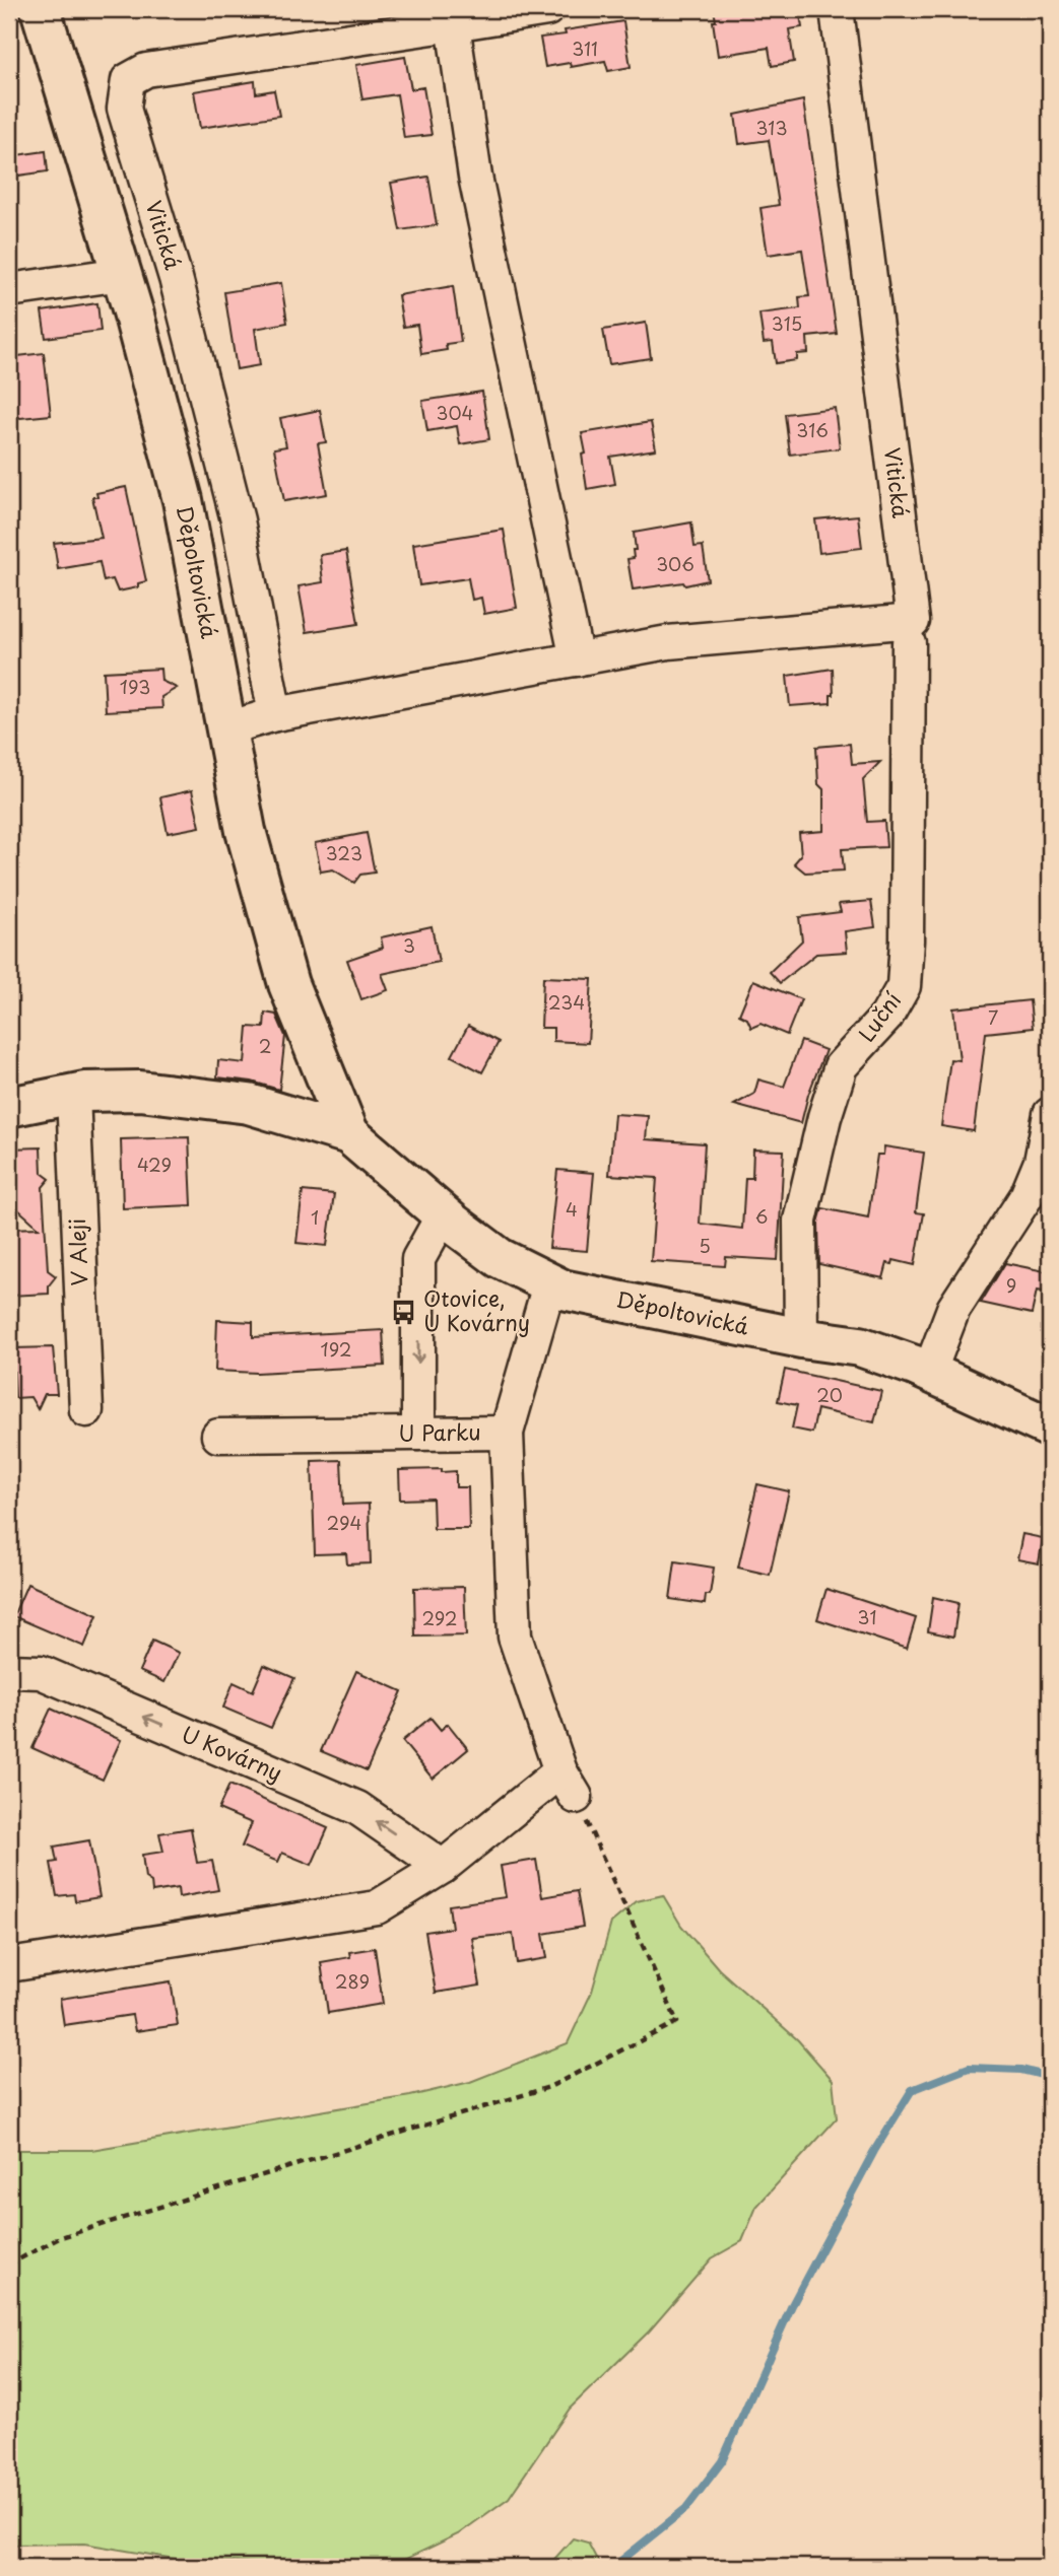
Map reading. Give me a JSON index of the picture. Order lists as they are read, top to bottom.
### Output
{
  "streets": {
    "street": [
      "Vitická",
      "Děpoltovická",
      "Luční",
      "V Aleji",
      "U Parku",
      "U Kovárny"
    ]
  },
  "crossings": [
    ["Vitická", "Děpoltovická"],
    ["Děpoltovická", "Luční"],
    ["Děpoltovická", "V Aleji"],
    ["Děpoltovická", "U Parku"]
  ],
  "one_way": ["U Kovárny"],
  "places": {
    "bus stop": ["Otovice, U Kovárny"]
  },
  "house_numbers": [
    "311",
    "313",
    "315",
    "304",
    "316",
    "306",
    "193",
    "323",
    "3",
    "234",
    "7",
    "2",
    "429",
    "4",
    "6",
    "1",
    "5",
    "9",
    "192",
    "20",
    "294",
    "31",
    "292",
    "289"
  ]
}
